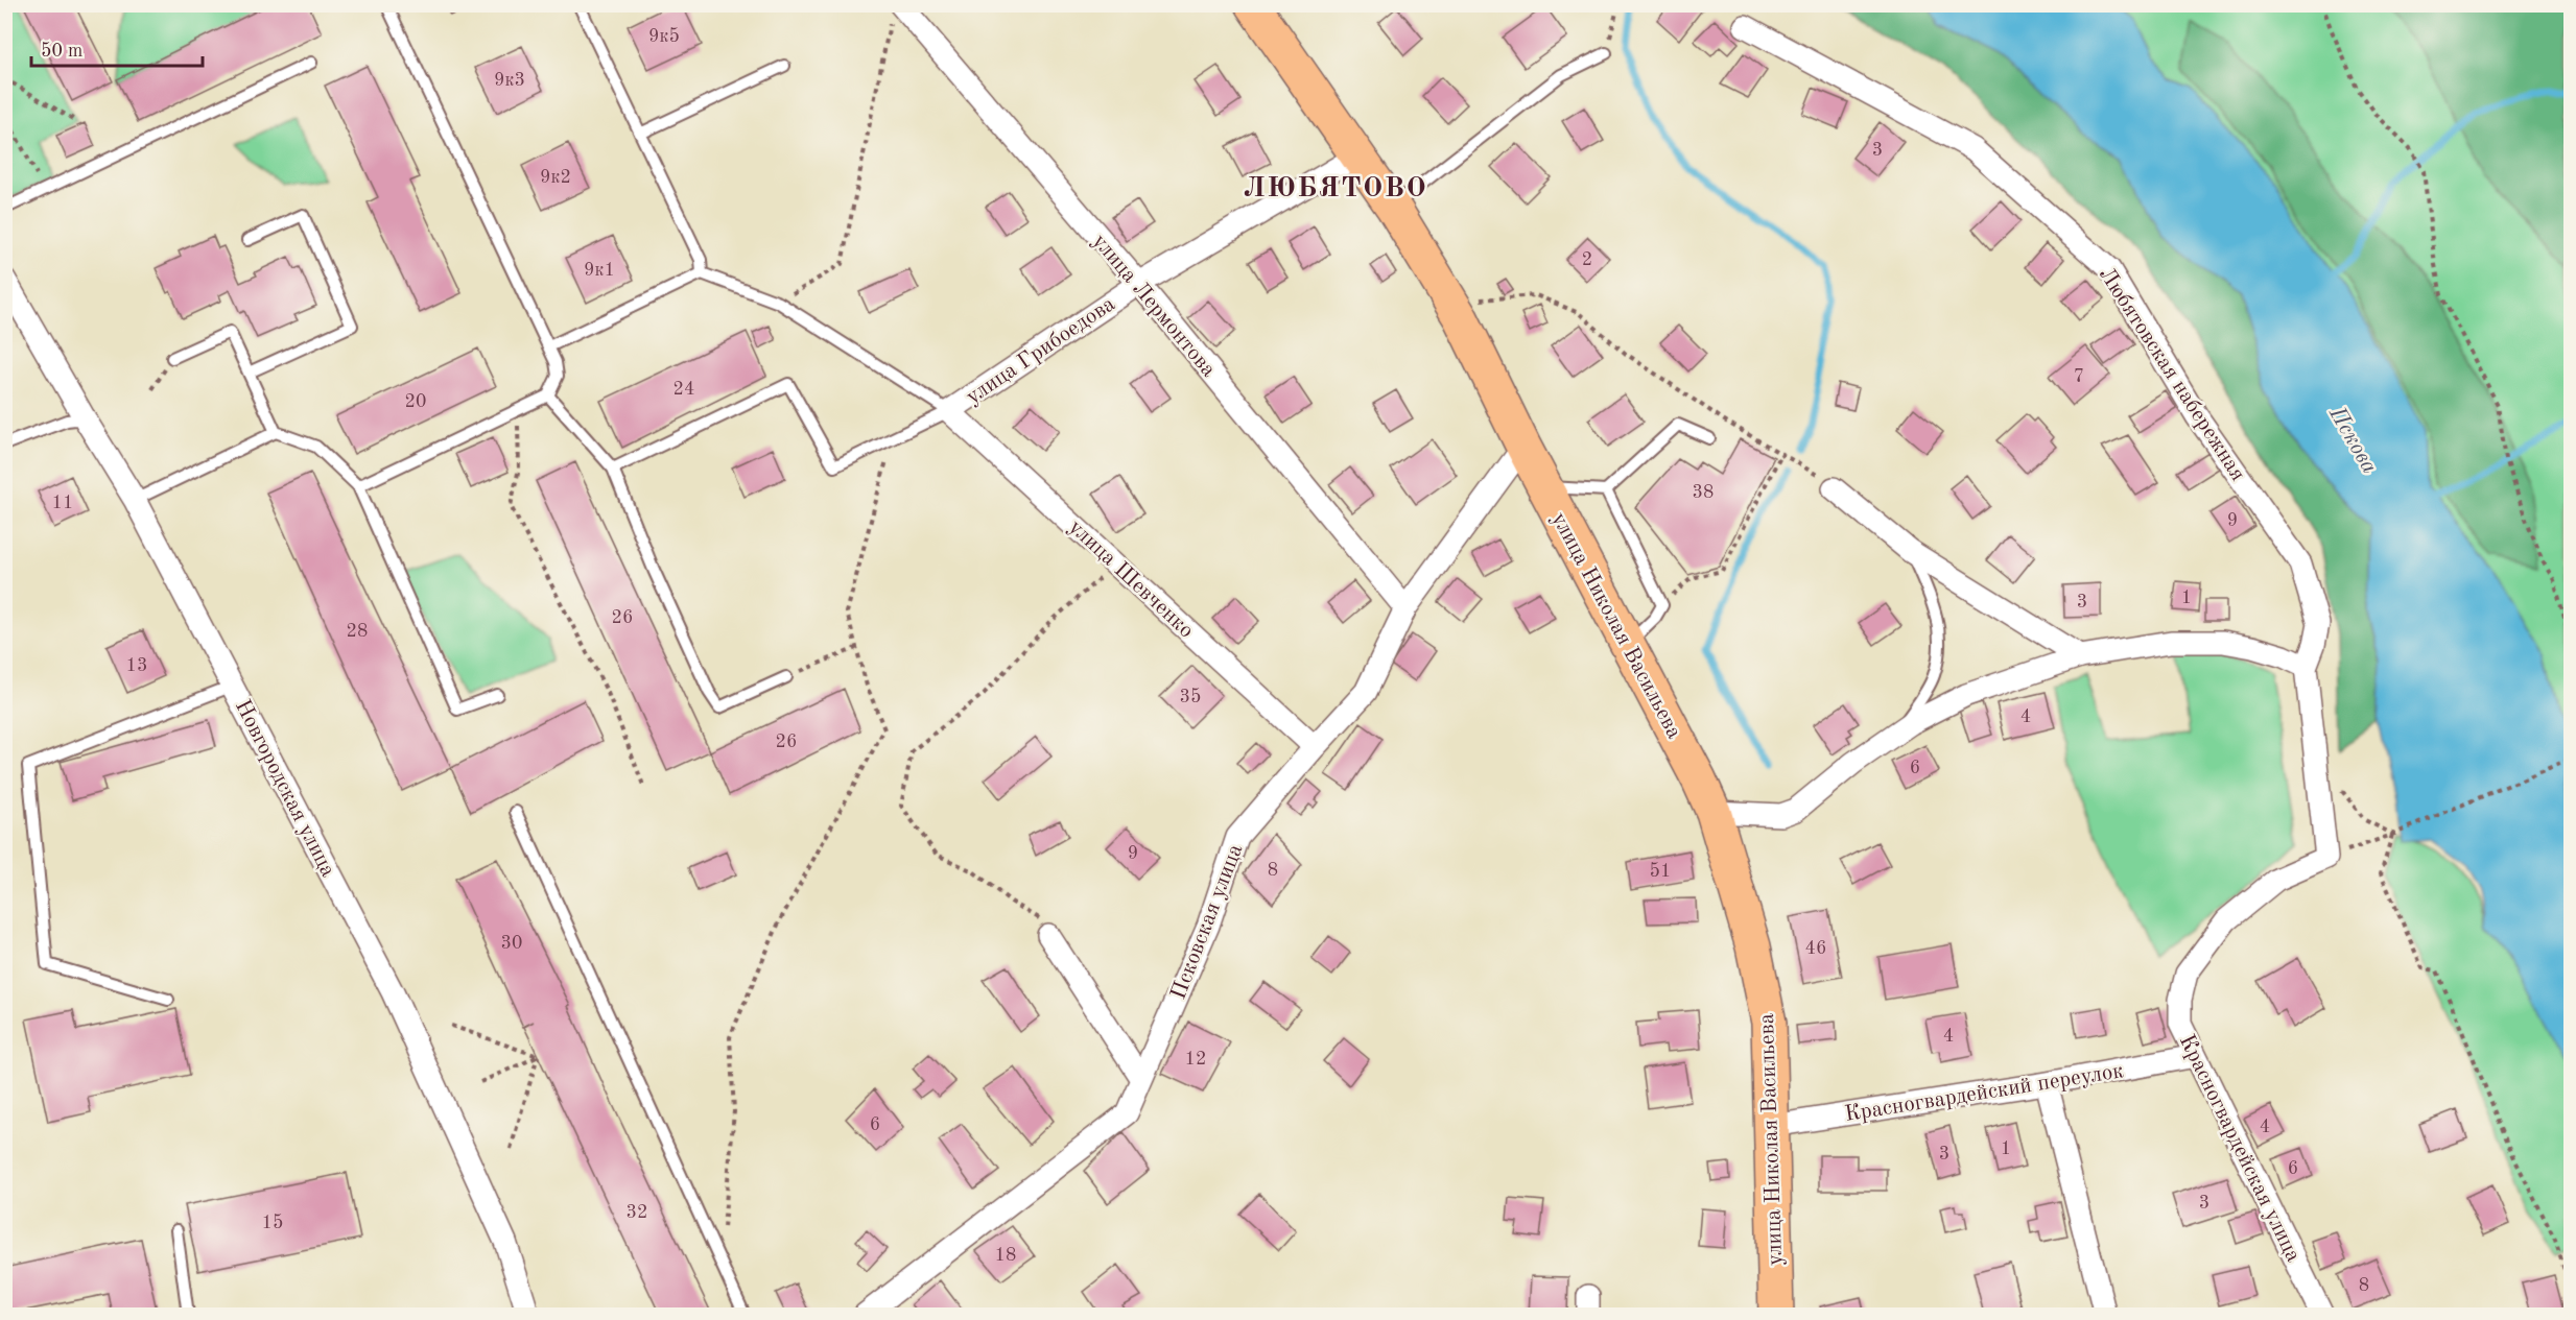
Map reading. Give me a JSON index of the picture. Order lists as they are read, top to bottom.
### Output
{
  "streets": {
    "main road": ["улица Николая Васильева"],
    "street": [
      "улица Лермонтова",
      "улица Грибоедова",
      "Любятовская набережная",
      "улица Шевченко",
      "Новгородская улица",
      "Псковская улица",
      "Красногвардейский переулок",
      "Красногвардейская улица"
    ]
  },
  "crossings": [
    ["улица Лермонтова", "улица Грибоедова"],
    ["улица Лермонтова", "Псковская улица"],
    ["улица Грибоедова", "улица Шевченко"],
    ["улица Грибоедова", "улица Николая Васильева"],
    ["улица Шевченко", "Псковская улица"],
    ["улица Николая Васильева", "Псковская улица"],
    ["улица Николая Васильева", "Красногвардейский переулок"],
    ["Красногвардейский переулок", "Красногвардейская улица"]
  ],
  "districts": ["ЛЮБЯТОВО"],
  "water": ["Пскова"],
  "house_numbers": [
    "9к5",
    "9к3",
    "3",
    "9к2",
    "2",
    "9к1",
    "7",
    "24",
    "20",
    "38",
    "11",
    "9",
    "1",
    "3",
    "26",
    "28",
    "13",
    "35",
    "4",
    "26",
    "6",
    "9",
    "8",
    "51",
    "30",
    "46",
    "4",
    "12",
    "6",
    "4",
    "1",
    "3",
    "6",
    "3",
    "32",
    "15",
    "18",
    "8"
  ],
  "scale_bar": "50 m"
}
